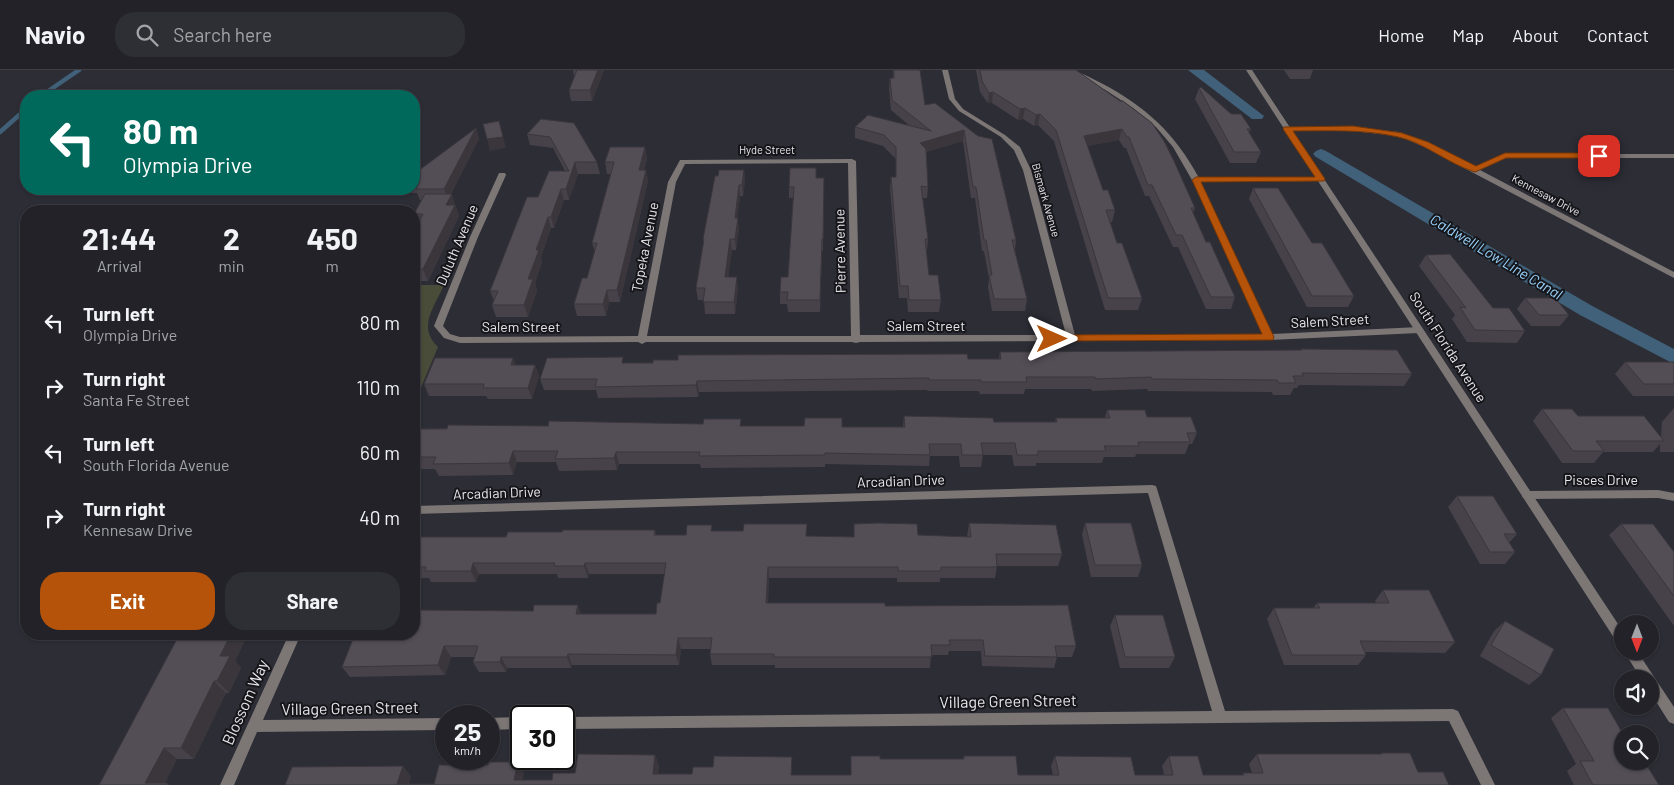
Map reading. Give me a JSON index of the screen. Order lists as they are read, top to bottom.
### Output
{
  "streets": {
    "street": [
      "Hyde Street",
      "Kennesaw Drive",
      "Bismark Avenue",
      "Duluth Avenue",
      "Topeka Avenue",
      "Pierre Avenue",
      "Salem Street",
      "South Florida Avenue",
      "Pisces Drive",
      "Arcadian Drive",
      "Village Green Street",
      "Blossom Way"
    ]
  },
  "crossings": [
    ["Hyde Street", "Topeka Avenue"],
    ["Hyde Street", "Pierre Avenue"],
    ["Kennesaw Drive", "South Florida Avenue"],
    ["Bismark Avenue", "Salem Street"],
    ["Duluth Avenue", "Salem Street"],
    ["Topeka Avenue", "Salem Street"],
    ["Pierre Avenue", "Salem Street"],
    ["Salem Street", "South Florida Avenue"],
    ["South Florida Avenue", "Pisces Drive"],
    ["Arcadian Drive", "Village Green Street"],
    ["Village Green Street", "Blossom Way"]
  ],
  "water": ["Caldwell Low Line Canal"],
  "north": "bottom",
  "page": {
    "header": "Navio",
    "search": "Search here",
    "nav": [
      "Home",
      "Map",
      "About",
      "Contact"
    ],
    "turn": ["80 m", "Olympia Drive"],
    "eta": [
      "21:44",
      "Arrival",
      "2",
      "min",
      "450",
      "m"
    ],
    "list": [
      {
        "name": "Turn left",
        "note": "Olympia Drive",
        "value": "80 m"
      },
      {
        "name": "Turn right",
        "note": "Santa Fe Street",
        "value": "110 m"
      },
      {
        "name": "Turn left",
        "note": "South Florida Avenue",
        "value": "60 m"
      },
      {
        "name": "Turn right",
        "note": "Kennesaw Drive",
        "value": "40 m"
      }
    ],
    "buttons": ["Exit", "Share"],
    "speed": "25 km/h",
    "limit": "30"
  }
}
